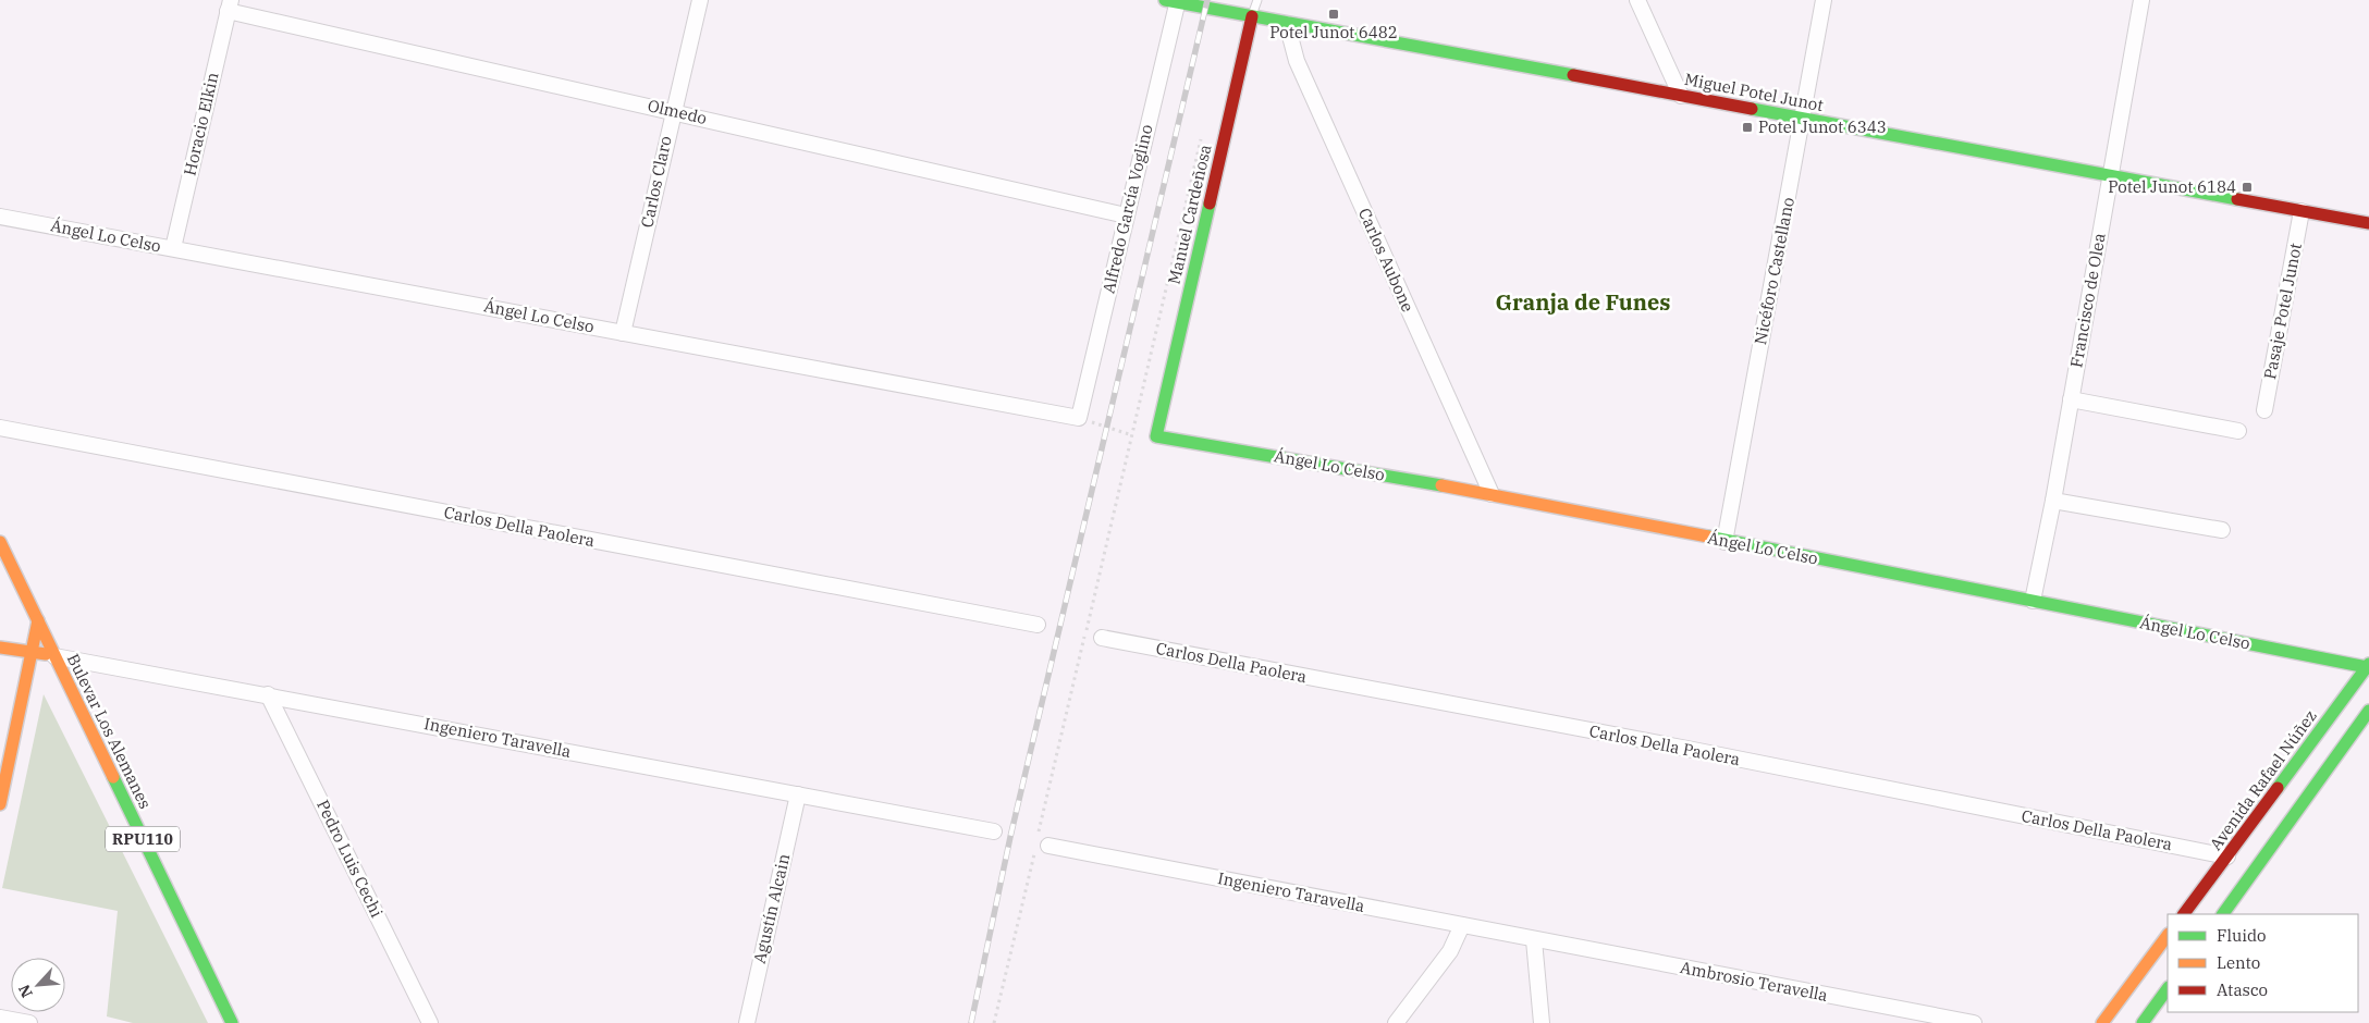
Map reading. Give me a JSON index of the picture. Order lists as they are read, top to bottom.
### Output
{
  "streets": {
    "main road": [
      "Miguel Potel Junot",
      "Manuel Cardeñosa",
      "Ángel Lo Celso",
      "Bulevar Los Alemanes",
      "Ingeniero Taravella",
      "Avenida Rafael Núñez",
      "RPU110"
    ],
    "street": [
      "Olmedo",
      "Horacio Elkin",
      "Carlos Claro",
      "Alfredo García Voglino",
      "Carlos Aubone",
      "Nicéforo Castellano",
      "Francisco de Olea",
      "Pasaje Potel Junot",
      "Carlos Della Paolera",
      "Pedro Luis Cechi",
      "Agustín Alcain",
      "Ambrosio Teravella"
    ]
  },
  "crossings": [
    ["Miguel Potel Junot", "Alfredo García Voglino"],
    ["Miguel Potel Junot", "Manuel Cardeñosa"],
    ["Miguel Potel Junot", "Carlos Aubone"],
    ["Miguel Potel Junot", "Nicéforo Castellano"],
    ["Miguel Potel Junot", "Francisco de Olea"],
    ["Miguel Potel Junot", "Pasaje Potel Junot"],
    ["Olmedo", "Horacio Elkin"],
    ["Olmedo", "Carlos Claro"],
    ["Olmedo", "Alfredo García Voglino"],
    ["Horacio Elkin", "Ángel Lo Celso"],
    ["Carlos Claro", "Ángel Lo Celso"],
    ["Alfredo García Voglino", "Ángel Lo Celso"],
    ["Manuel Cardeñosa", "Ángel Lo Celso"],
    ["Ángel Lo Celso", "Carlos Aubone"],
    ["Ángel Lo Celso", "Nicéforo Castellano"],
    ["Ángel Lo Celso", "Francisco de Olea"],
    ["Ángel Lo Celso", "Avenida Rafael Núñez"],
    ["Carlos Della Paolera", "Avenida Rafael Núñez"],
    ["Bulevar Los Alemanes", "Ingeniero Taravella"],
    ["Ingeniero Taravella", "Pedro Luis Cechi"],
    ["Ingeniero Taravella", "Agustín Alcain"],
    ["Ingeniero Taravella", "Ambrosio Teravella"]
  ],
  "districts": ["Granja de Funes"],
  "places": {
    "transit": ["Potel Junot 6482", "Potel Junot 6343", "Potel Junot 6184"]
  },
  "legend": ["Fluido", "Lento", "Atasco"],
  "north": "bottom left"
}
